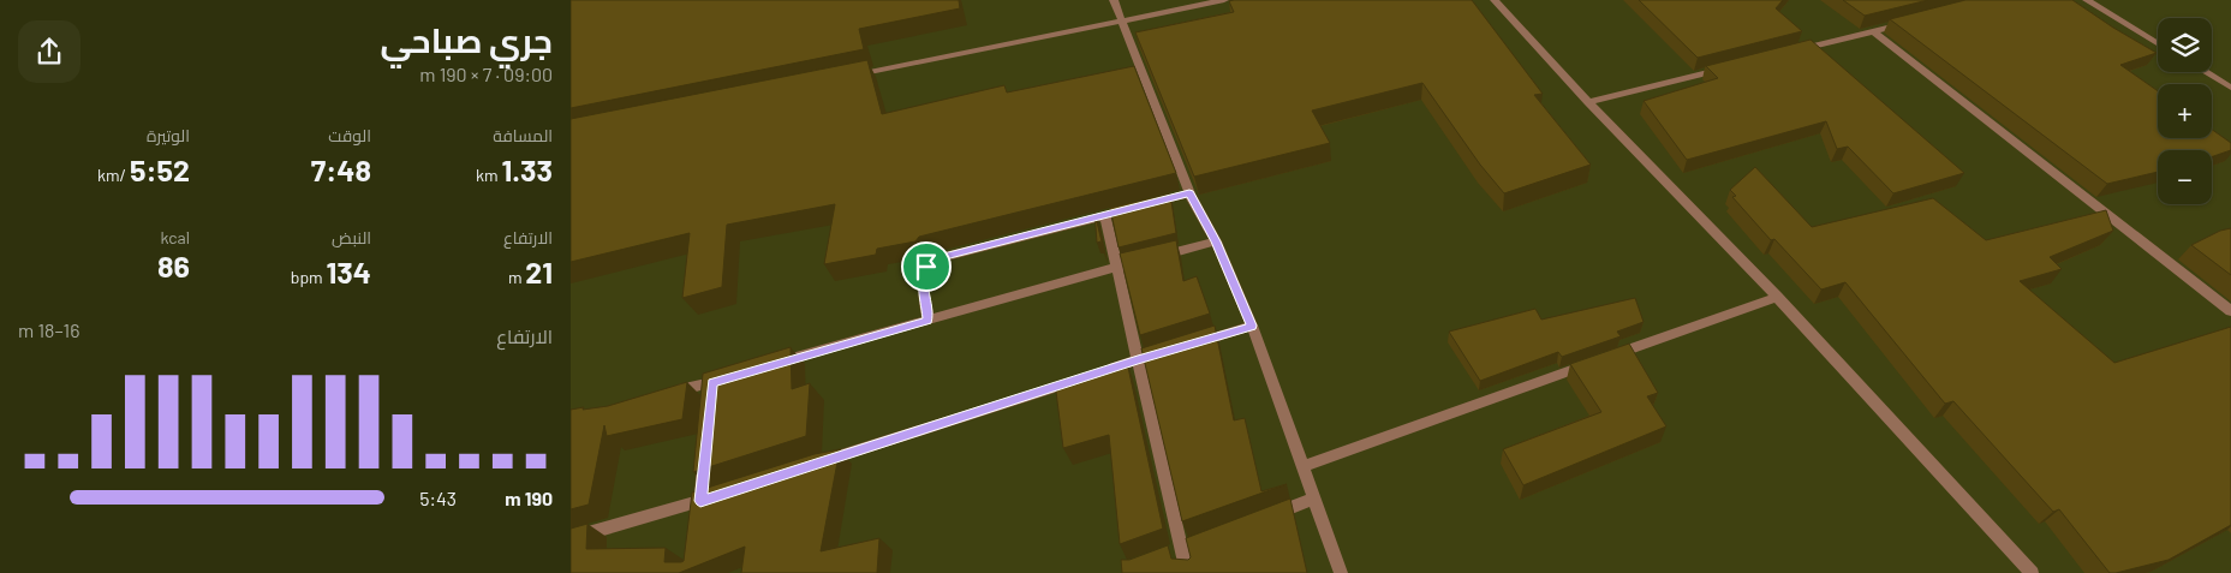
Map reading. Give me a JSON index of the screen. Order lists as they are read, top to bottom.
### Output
{
  "page": {
    "heading": ["جري صباحي", "09:00 · 7 × 190 m"],
    "map_buttons": ["+", "−"],
    "stats": [
      ["المسافة", "1.33 km"],
      ["الوقت", "7:48"],
      ["الوتيرة", "5:52 /km"],
      ["الارتفاع", "21 m"],
      ["النبض", "134 bpm"],
      ["kcal", "86"]
    ],
    "chart": ["الارتفاع", "16–18 m"],
    "list": [
      {
        "name": "190 m",
        "note": "5:43"
      }
    ]
  }
}
